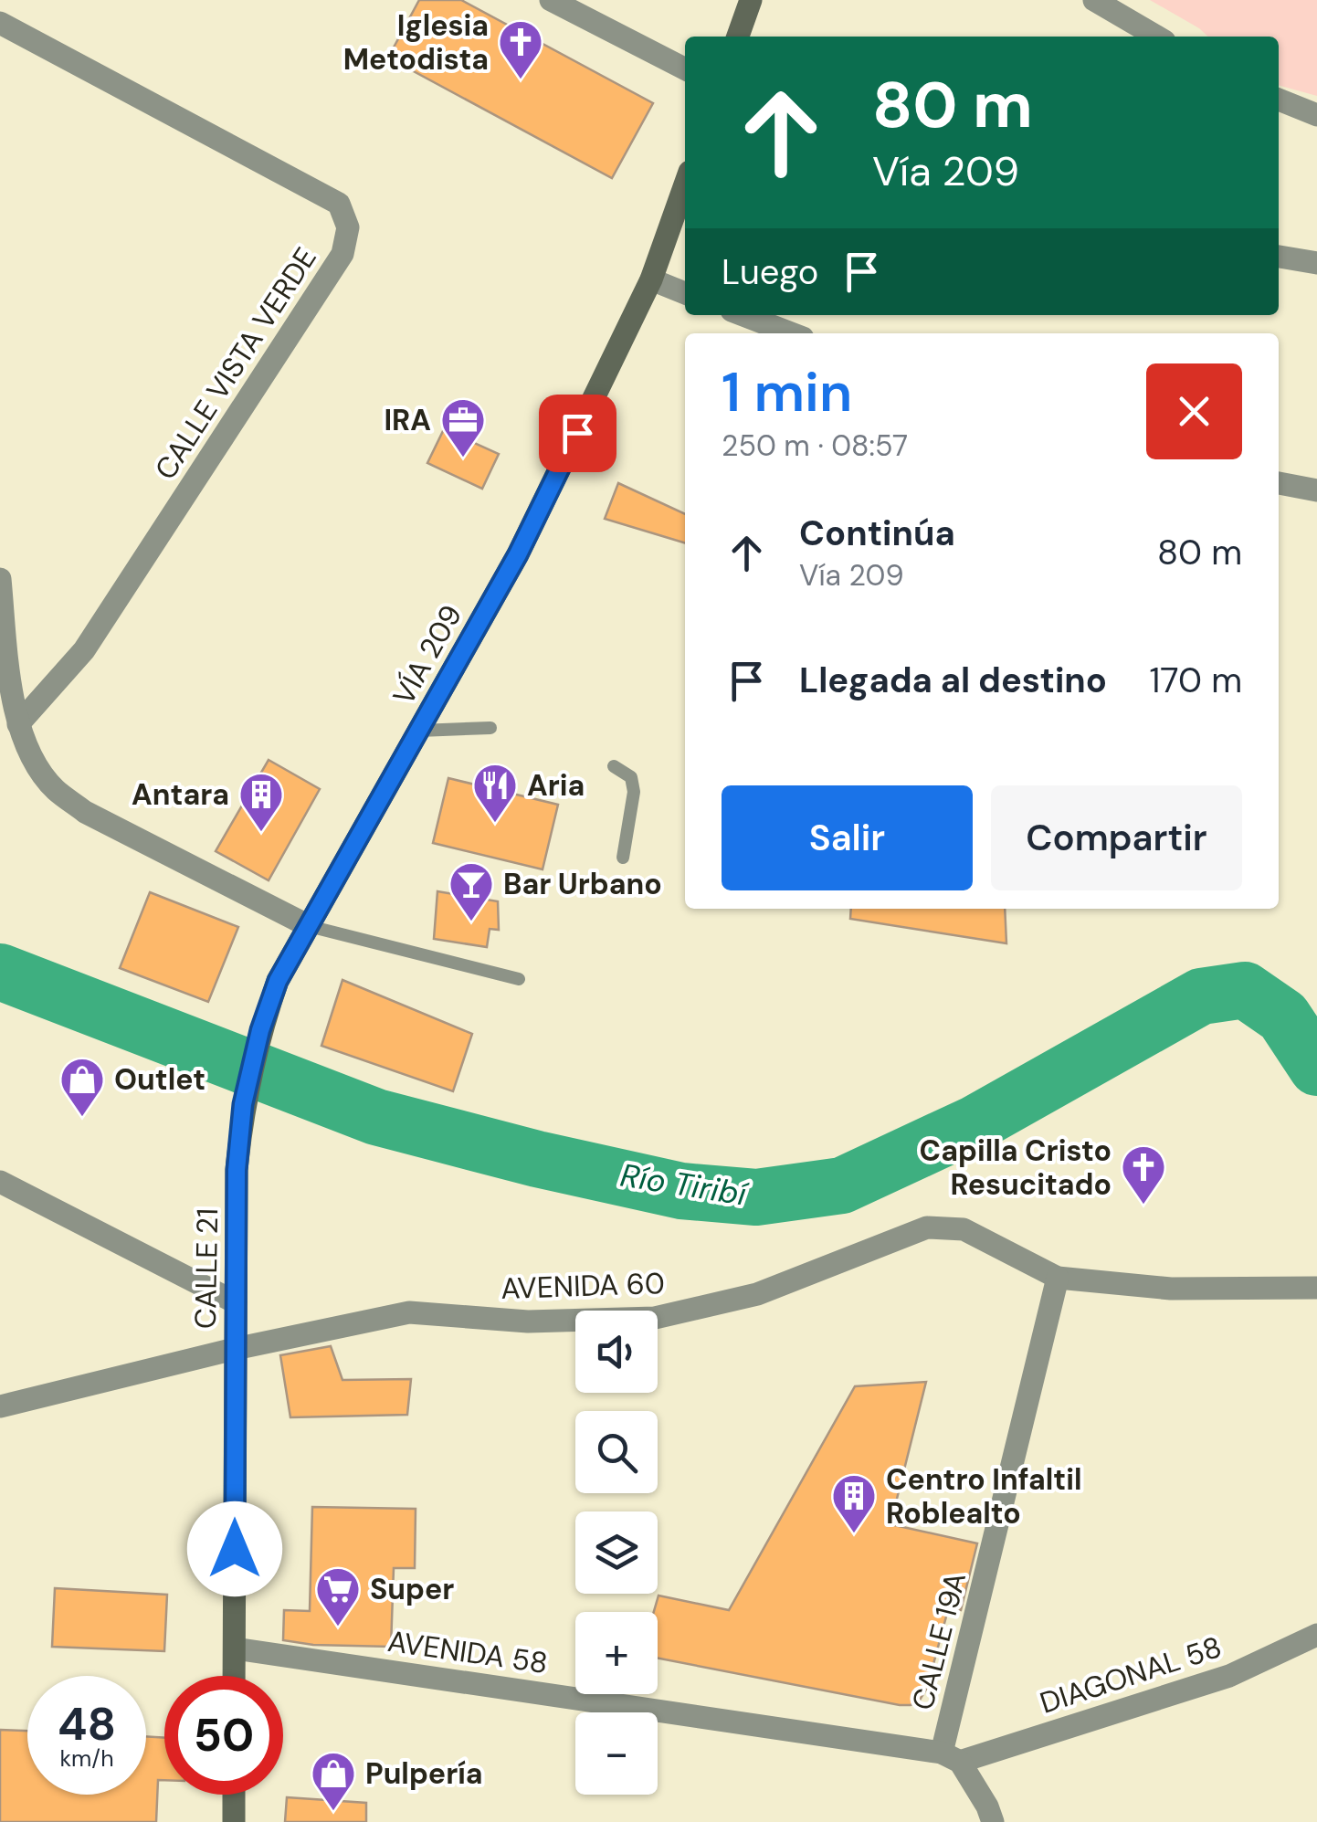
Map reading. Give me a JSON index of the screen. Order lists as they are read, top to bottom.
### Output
{
  "streets": {
    "main road": ["VÍA 209", "CALLE 21"],
    "street": [
      "CALLE VISTA VERDE",
      "AVENIDA 60",
      "CALLE 19A",
      "AVENIDA 58",
      "DIAGONAL 58"
    ]
  },
  "crossings": [
    ["VÍA 209", "CALLE 21"],
    ["CALLE 21", "AVENIDA 60"],
    ["CALLE 21", "AVENIDA 58"],
    ["AVENIDA 60", "CALLE 19A"],
    ["CALLE 19A", "AVENIDA 58"],
    ["CALLE 19A", "DIAGONAL 58"],
    ["AVENIDA 58", "DIAGONAL 58"]
  ],
  "water": ["Río Tiribí"],
  "places": {
    "church": ["Iglesia Metodista", "Capilla Cristo Resucitado"],
    "office": ["IRA"],
    "restaurant": ["Aria"],
    "building": ["Antara", "Centro Infaltil Roblealto"],
    "bar": ["Bar Urbano"],
    "shop": ["Outlet", "Pulpería"],
    "supermarket": ["Super"]
  },
  "page": {
    "turn": ["80 m", "Vía 209"],
    "then": "Luego",
    "heading": ["1 min", "250 m · 08:57"],
    "list": [
      {
        "name": "Continúa",
        "note": "Vía 209",
        "value": "80 m"
      },
      {
        "name": "Llegada al destino",
        "value": "170 m"
      }
    ],
    "buttons": ["Salir", "Compartir"],
    "map_buttons": ["+", "−"],
    "speed": "48 km/h",
    "limit": "50"
  }
}
